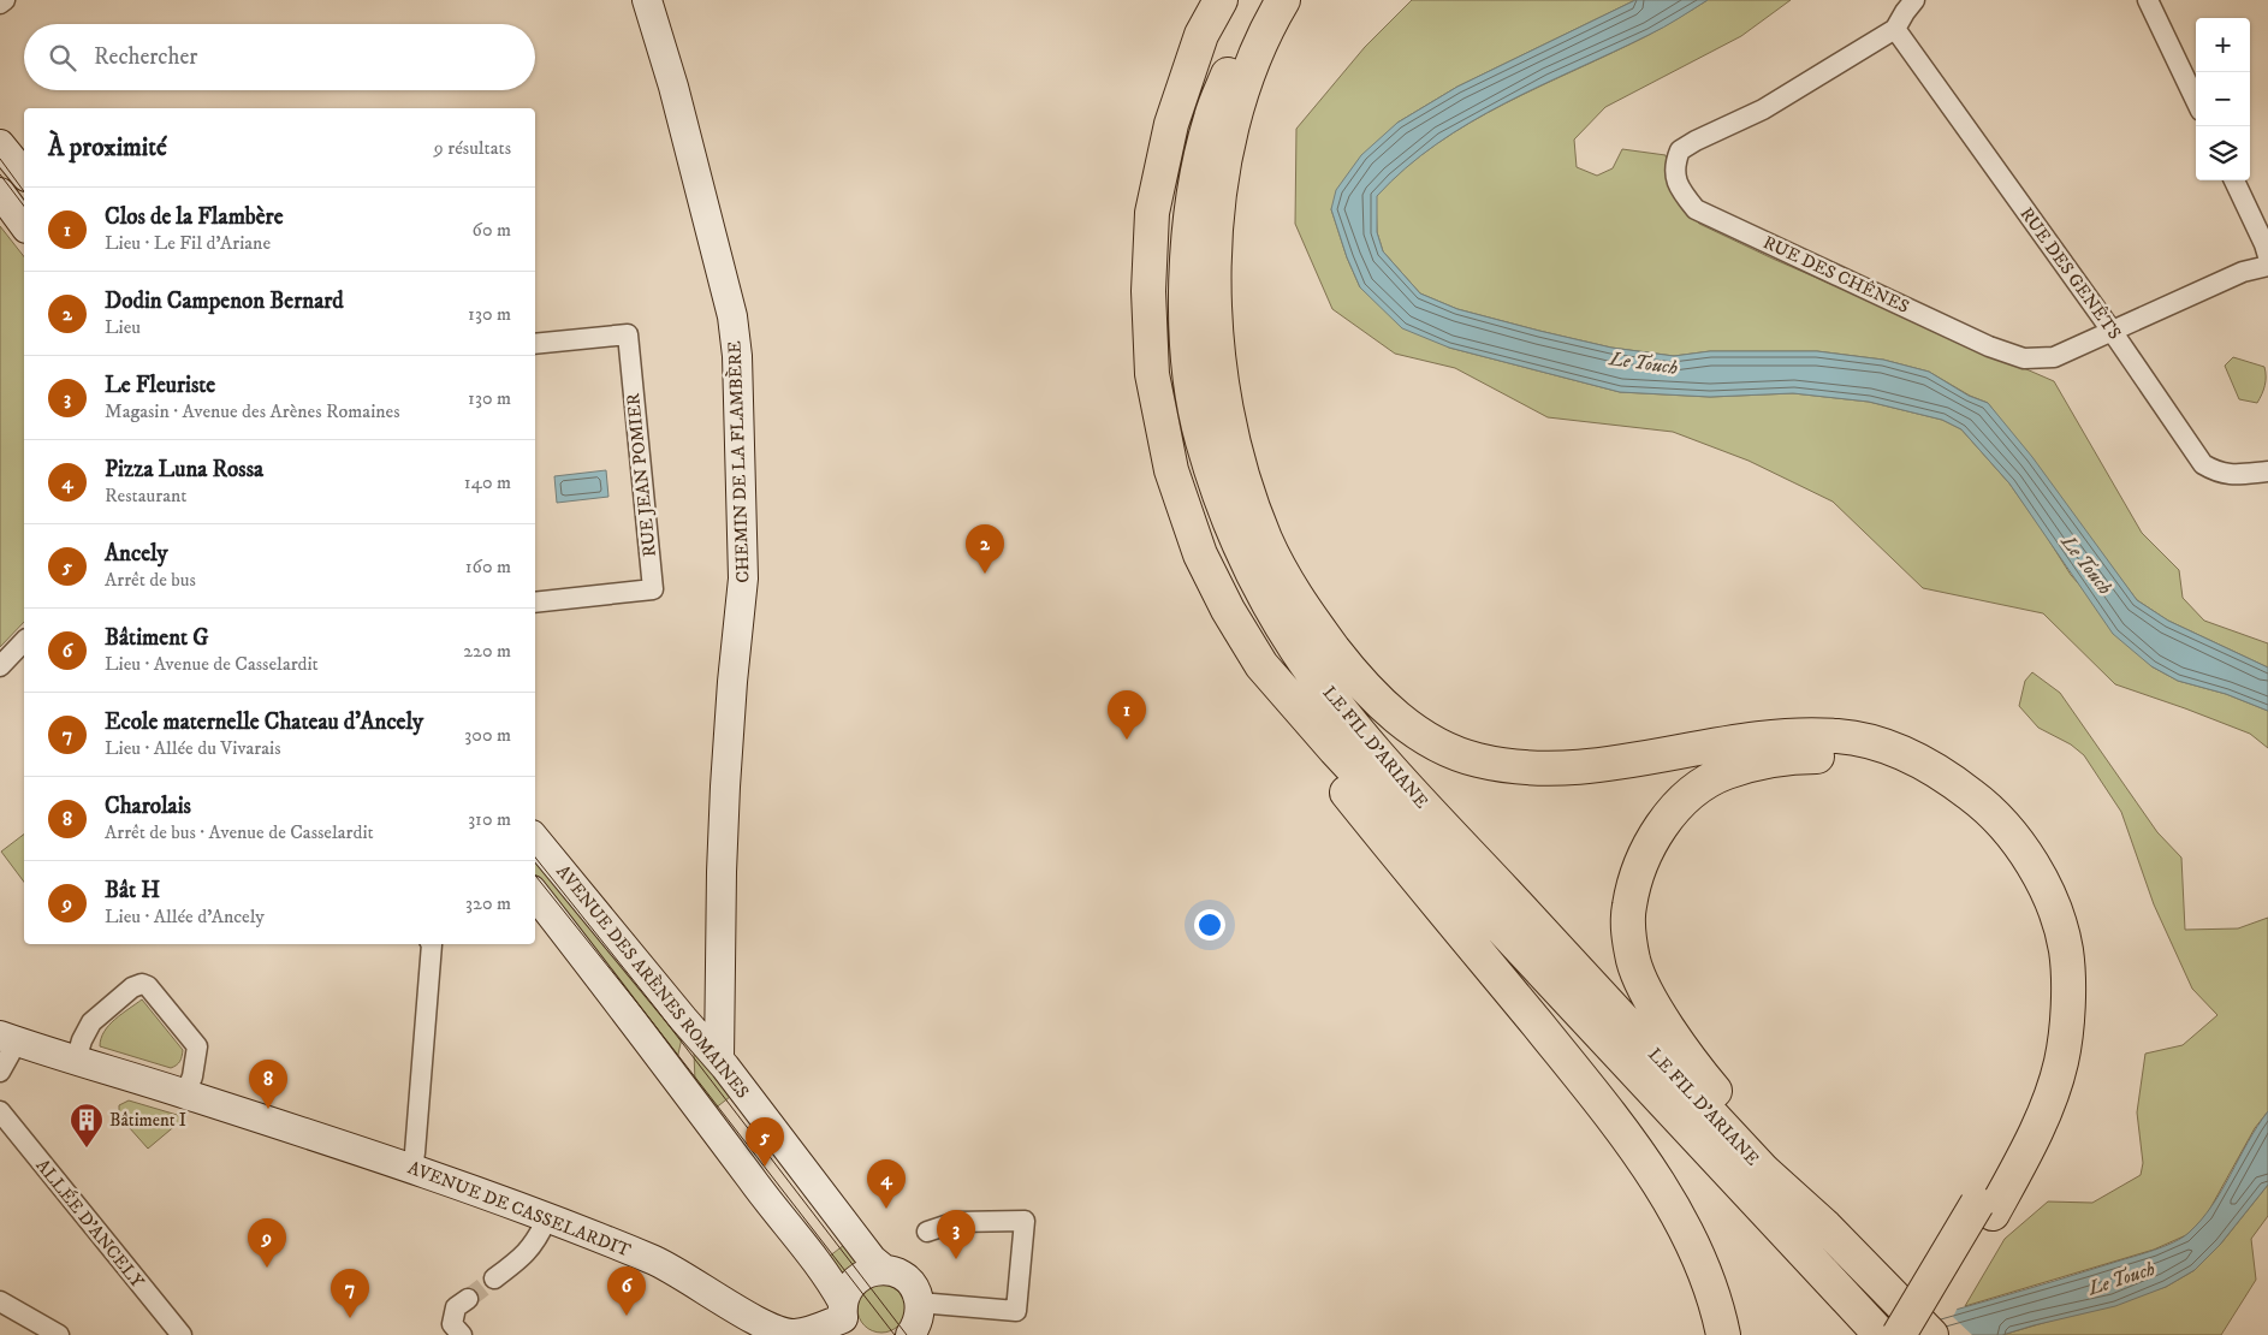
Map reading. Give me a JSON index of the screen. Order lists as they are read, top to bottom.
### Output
{
  "streets": {
    "highway": ["LE FIL D'ARIANE"],
    "street": [
      "RUE DES GENÊTS",
      "RUE DES CHÊNES",
      "CHEMIN DE LA FLAMBÈRE",
      "RUE JEAN POMIER",
      "AVENUE DES ARÈNES ROMAINES",
      "AVENUE DE CASSELARDIT",
      "ALLÉE D'ANCELY"
    ]
  },
  "crossings": [
    ["RUE DES GENÊTS", "RUE DES CHÊNES"],
    ["CHEMIN DE LA FLAMBÈRE", "AVENUE DES ARÈNES ROMAINES"],
    ["AVENUE DES ARÈNES ROMAINES", "AVENUE DE CASSELARDIT"]
  ],
  "water": ["Le Touch"],
  "places": {
    "building": ["Bâtiment I"]
  },
  "page": {
    "map_buttons": ["+", "−"],
    "search": "Rechercher",
    "heading": ["À proximité", "9 résultats"],
    "list": [
      {
        "mark": "1",
        "name": "Clos de la Flambère",
        "note": "Lieu · Le Fil d'Ariane",
        "value": "60 m"
      },
      {
        "mark": "2",
        "name": "Dodin Campenon Bernard",
        "note": "Lieu",
        "value": "130 m"
      },
      {
        "mark": "3",
        "name": "Le Fleuriste",
        "note": "Magasin · Avenue des Arènes Romaines",
        "value": "130 m"
      },
      {
        "mark": "4",
        "name": "Pizza Luna Rossa",
        "note": "Restaurant",
        "value": "140 m"
      },
      {
        "mark": "5",
        "name": "Ancely",
        "note": "Arrêt de bus",
        "value": "160 m"
      },
      {
        "mark": "6",
        "name": "Bâtiment G",
        "note": "Lieu · Avenue de Casselardit",
        "value": "220 m"
      },
      {
        "mark": "7",
        "name": "Ecole maternelle Chateau d'Ancely",
        "note": "Lieu · Allée du Vivarais",
        "value": "300 m"
      },
      {
        "mark": "8",
        "name": "Charolais",
        "note": "Arrêt de bus · Avenue de Casselardit",
        "value": "310 m"
      },
      {
        "mark": "9",
        "name": "Bât H",
        "note": "Lieu · Allée d'Ancely",
        "value": "320 m"
      }
    ],
    "pins": [
      "2",
      "1",
      "8",
      "5",
      "4",
      "3",
      "9",
      "6",
      "7"
    ]
  }
}
